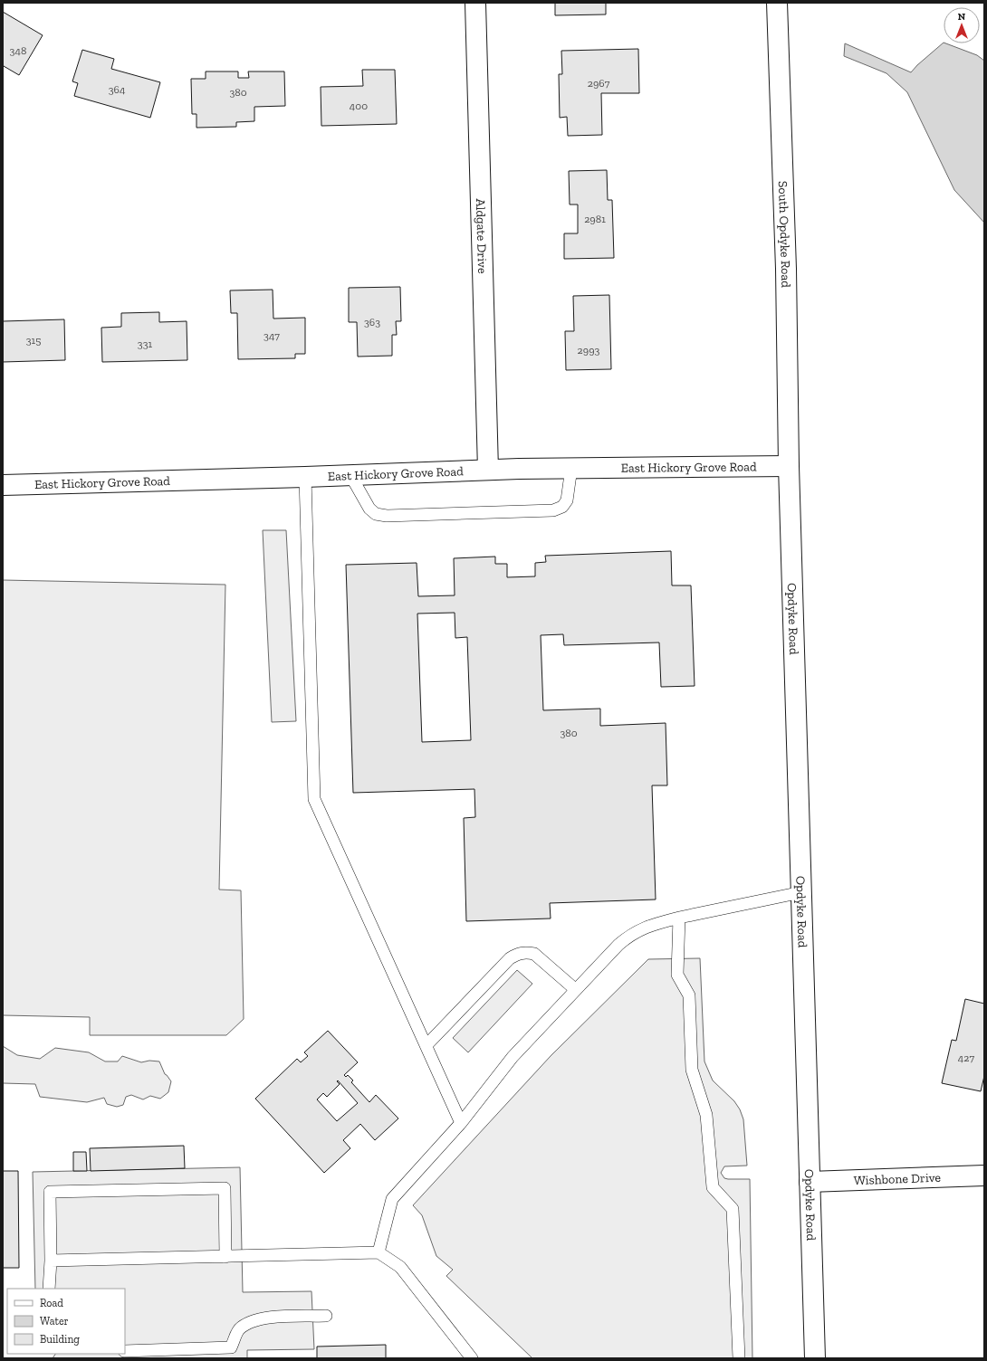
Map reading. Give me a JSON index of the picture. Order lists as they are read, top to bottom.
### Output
{
  "streets": {
    "street": [
      "South Opdyke Road",
      "Aldgate Drive",
      "East Hickory Grove Road",
      "Opdyke Road",
      "Wishbone Drive"
    ]
  },
  "crossings": [
    ["South Opdyke Road", "East Hickory Grove Road"],
    ["South Opdyke Road", "Opdyke Road"],
    ["Aldgate Drive", "East Hickory Grove Road"],
    ["East Hickory Grove Road", "Opdyke Road"],
    ["Opdyke Road", "Wishbone Drive"]
  ],
  "house_numbers": [
    "348",
    "2967",
    "364",
    "380",
    "400",
    "2981",
    "363",
    "347",
    "315",
    "331",
    "2993",
    "380",
    "427"
  ],
  "legend": ["Road", "Water", "Building"],
  "north": "top"
}
